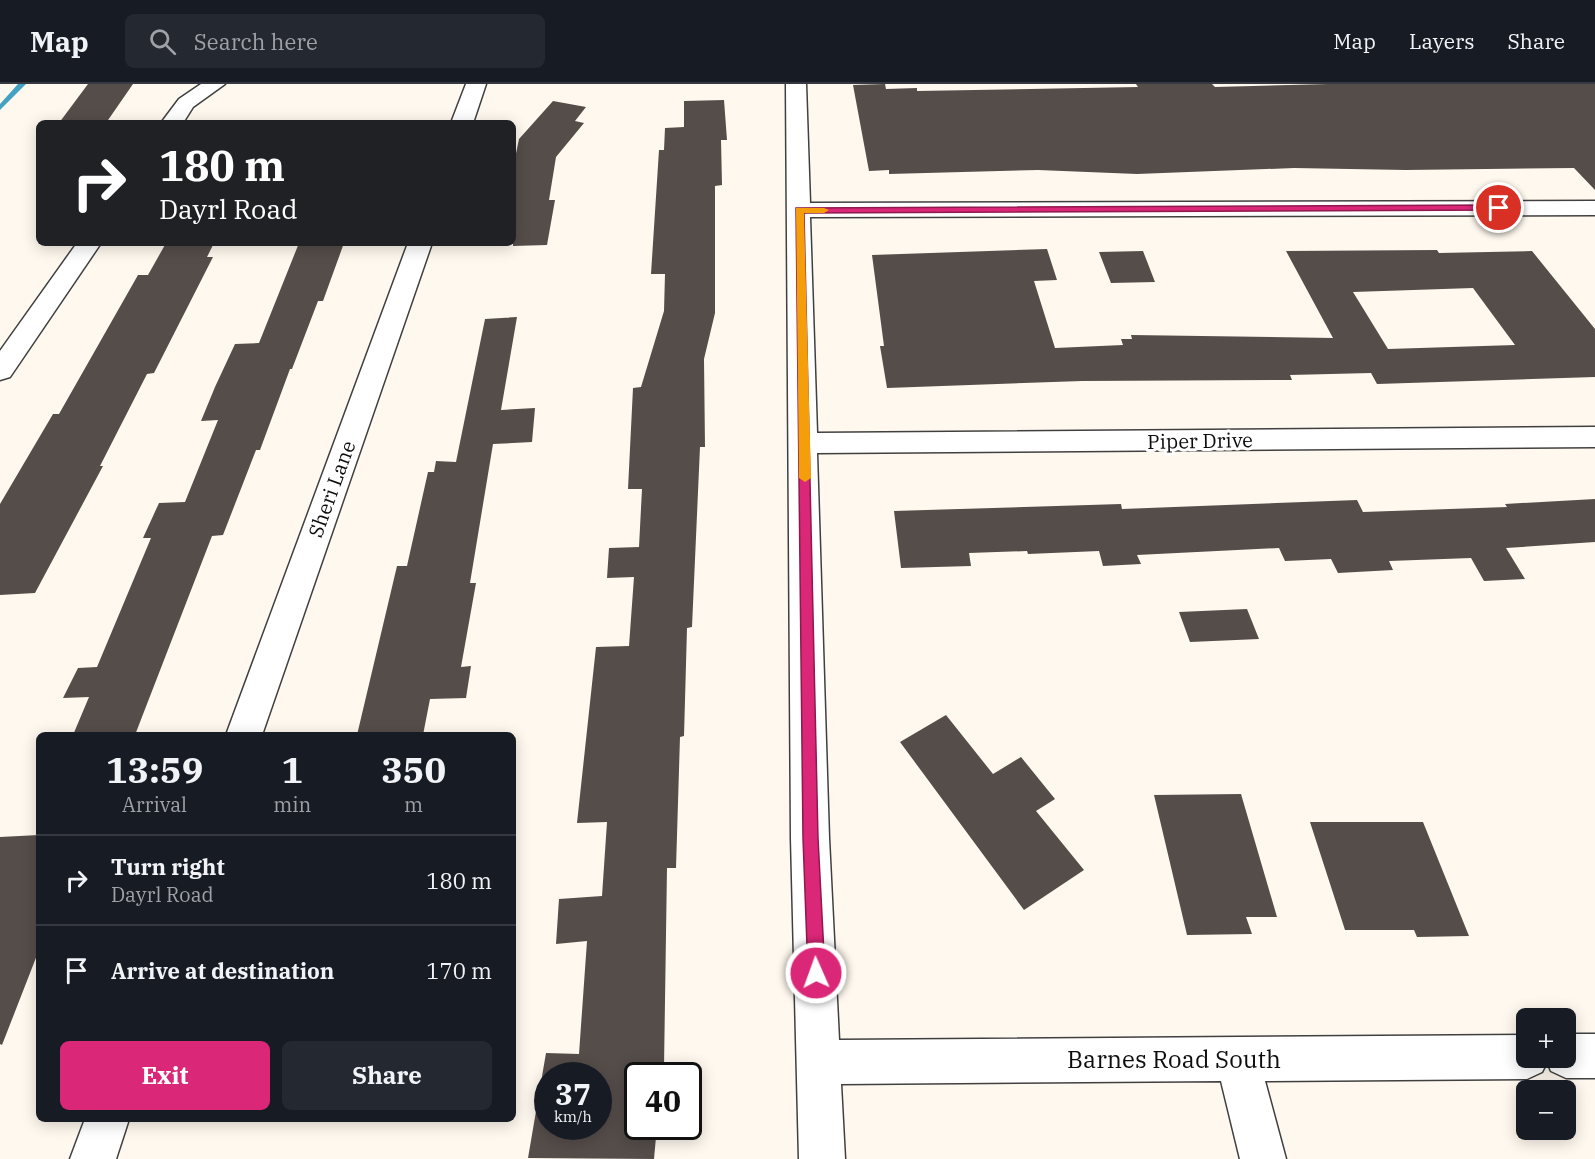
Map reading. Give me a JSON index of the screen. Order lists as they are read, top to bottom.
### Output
{
  "streets": {
    "street": ["Piper Drive", "Sheri Lane", "Barnes Road South"]
  },
  "page": {
    "header": "Map",
    "search": "Search here",
    "nav": ["Map", "Layers", "Share"],
    "turn": ["180 m", "Dayrl Road"],
    "eta": [
      "13:59",
      "Arrival",
      "1",
      "min",
      "350",
      "m"
    ],
    "list": [
      {
        "name": "Turn right",
        "note": "Dayrl Road",
        "value": "180 m"
      },
      {
        "name": "Arrive at destination",
        "value": "170 m"
      }
    ],
    "map_buttons": ["+", "−"],
    "buttons": ["Exit", "Share"],
    "speed": "37 km/h",
    "limit": "40"
  }
}
